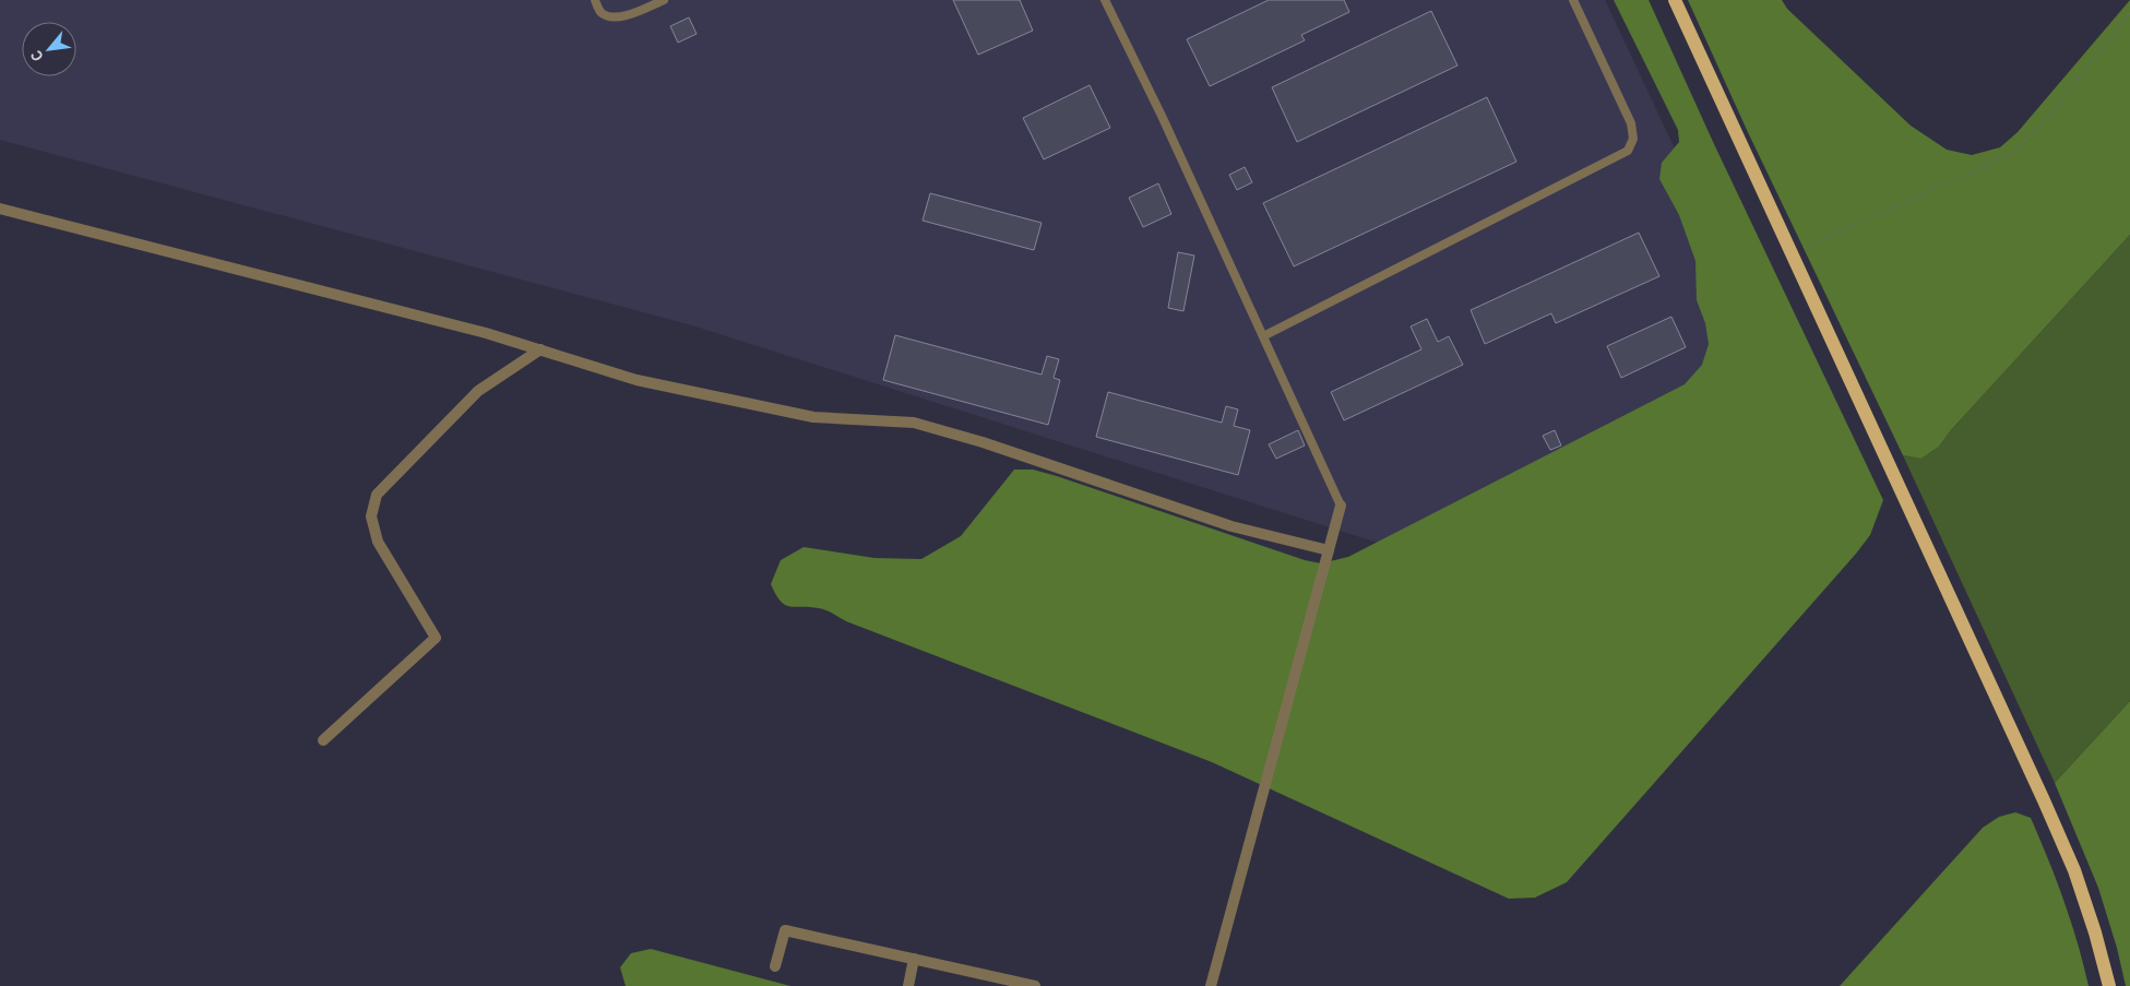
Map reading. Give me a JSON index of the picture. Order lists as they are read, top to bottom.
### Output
{
  "north": "bottom left"
}
